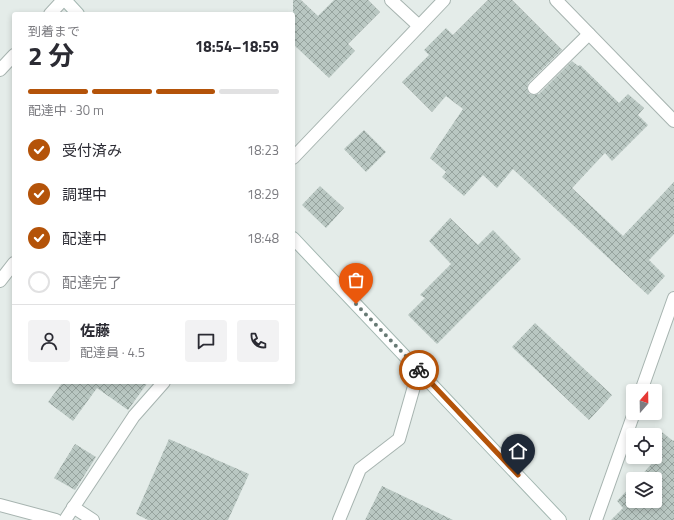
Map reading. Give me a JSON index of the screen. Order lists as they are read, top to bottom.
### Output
{
  "north": "top",
  "page": {
    "heading": ["2 分", "到着まで", "18:54–18:59"],
    "panel": ["佐藤", "配達員 · 4.5"],
    "bar": "配達中 · 30 m",
    "list": [
      ["受付済み", "18:23"],
      ["調理中", "18:29"],
      ["配達中", "18:48"],
      "配達完了"
    ]
  }
}
